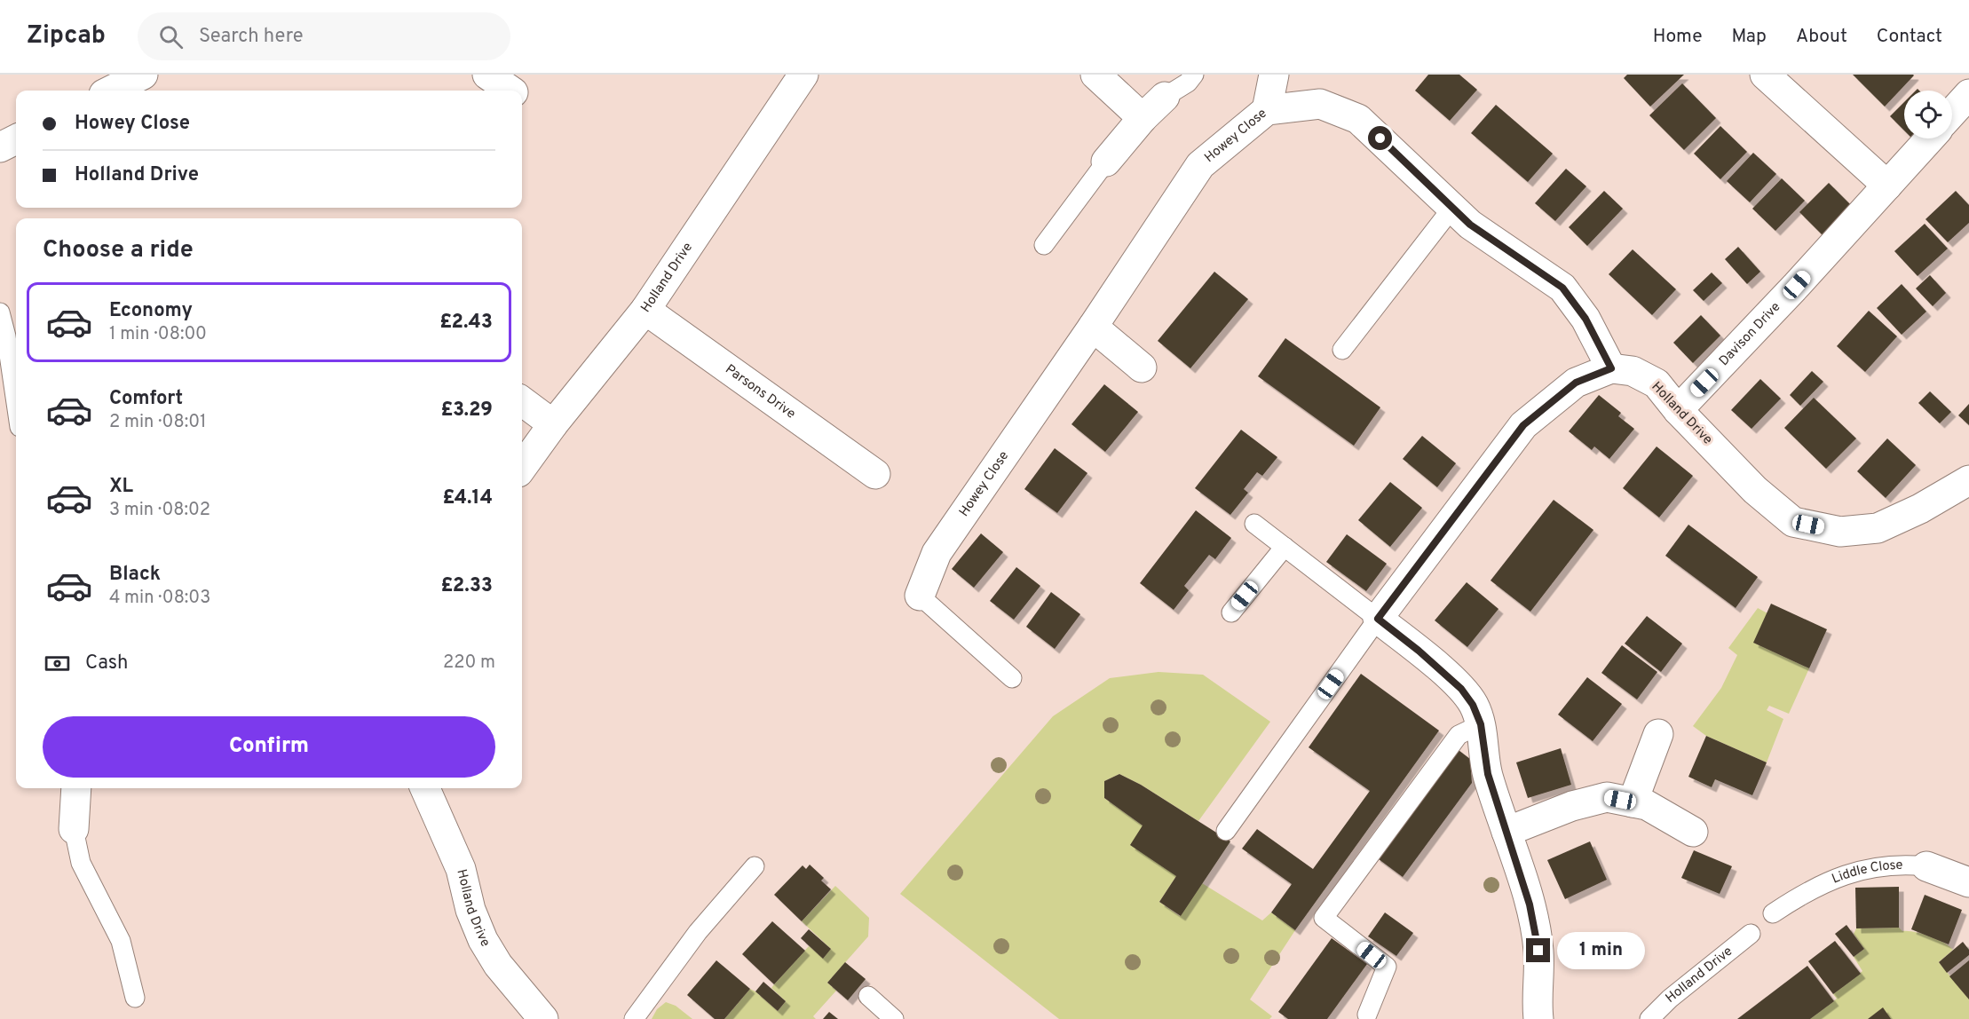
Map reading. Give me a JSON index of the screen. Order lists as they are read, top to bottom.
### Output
{
  "streets": {
    "street": [
      "Howey Close",
      "Holland Drive",
      "Davison Drive",
      "Parsons Drive",
      "Liddle Close"
    ]
  },
  "crossings": [
    ["Howey Close", "Holland Drive"],
    ["Holland Drive", "Davison Drive"],
    ["Holland Drive", "Parsons Drive"]
  ],
  "page": {
    "header": "Zipcab",
    "search": "Search here",
    "nav": [
      "Home",
      "Map",
      "About",
      "Contact"
    ],
    "banner": ["Howey Close", "Holland Drive"],
    "heading": "Choose a ride",
    "list": [
      {
        "name": "Economy",
        "note": "1 min · 08:00",
        "value": "£2.43"
      },
      {
        "name": "Comfort",
        "note": "2 min · 08:01",
        "value": "£3.29"
      },
      {
        "name": "XL",
        "note": "3 min · 08:02",
        "value": "£4.14"
      },
      {
        "name": "Black",
        "note": "4 min · 08:03",
        "value": "£2.33"
      }
    ],
    "pay": ["Cash", "220 m"],
    "buttons": "Confirm",
    "bubble": "1 min"
  }
}
